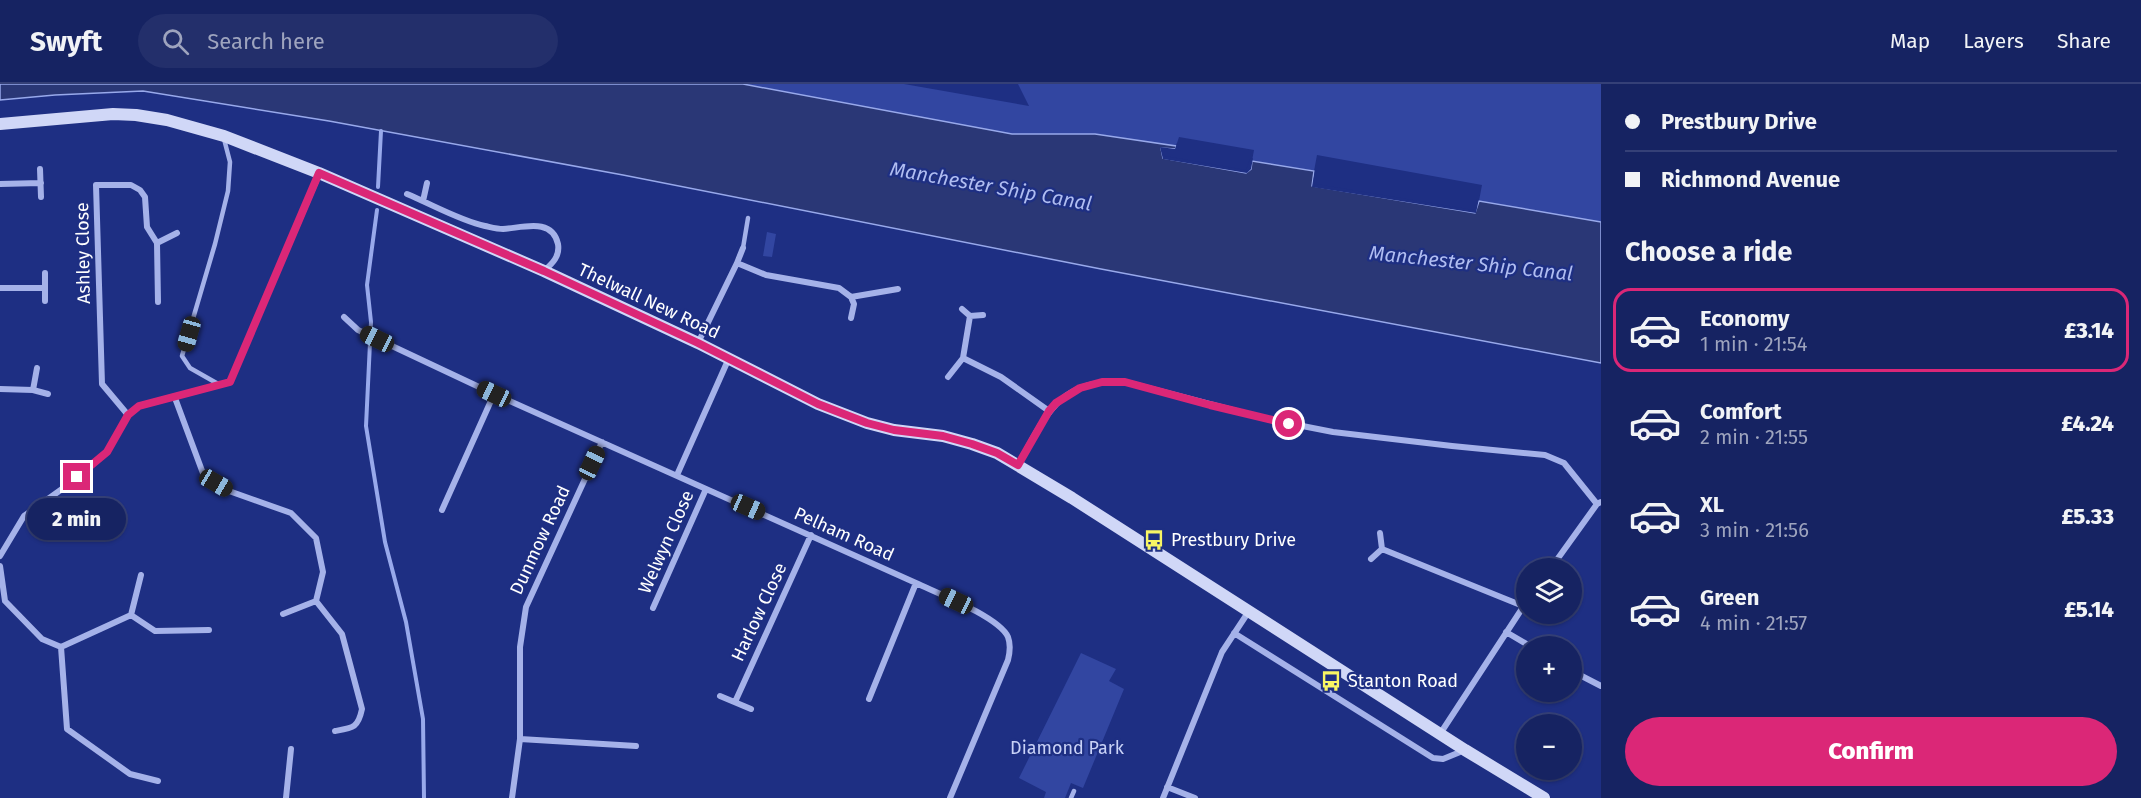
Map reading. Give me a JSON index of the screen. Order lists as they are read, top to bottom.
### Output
{
  "streets": {
    "main road": ["Thelwall New Road"],
    "street": [
      "Ashley Close",
      "Pelham Road",
      "Dunmow Road",
      "Welwyn Close",
      "Harlow Close"
    ]
  },
  "crossings": [
    ["Pelham Road", "Dunmow Road"],
    ["Pelham Road", "Welwyn Close"],
    ["Pelham Road", "Harlow Close"]
  ],
  "water": ["Manchester Ship Canal"],
  "parks": ["Diamond Park"],
  "places": {
    "bus stop": ["Prestbury Drive", "Stanton Road"]
  },
  "page": {
    "header": "Swyft",
    "search": "Search here",
    "nav": ["Map", "Layers", "Share"],
    "banner": ["Prestbury Drive", "Richmond Avenue"],
    "heading": "Choose a ride",
    "list": [
      {
        "name": "Economy",
        "note": "1 min · 21:54",
        "value": "£3.14"
      },
      {
        "name": "Comfort",
        "note": "2 min · 21:55",
        "value": "£4.24"
      },
      {
        "name": "XL",
        "note": "3 min · 21:56",
        "value": "£5.33"
      },
      {
        "name": "Green",
        "note": "4 min · 21:57",
        "value": "£5.14"
      }
    ],
    "bubble": "2 min",
    "map_buttons": ["+", "−"],
    "buttons": "Confirm"
  }
}
